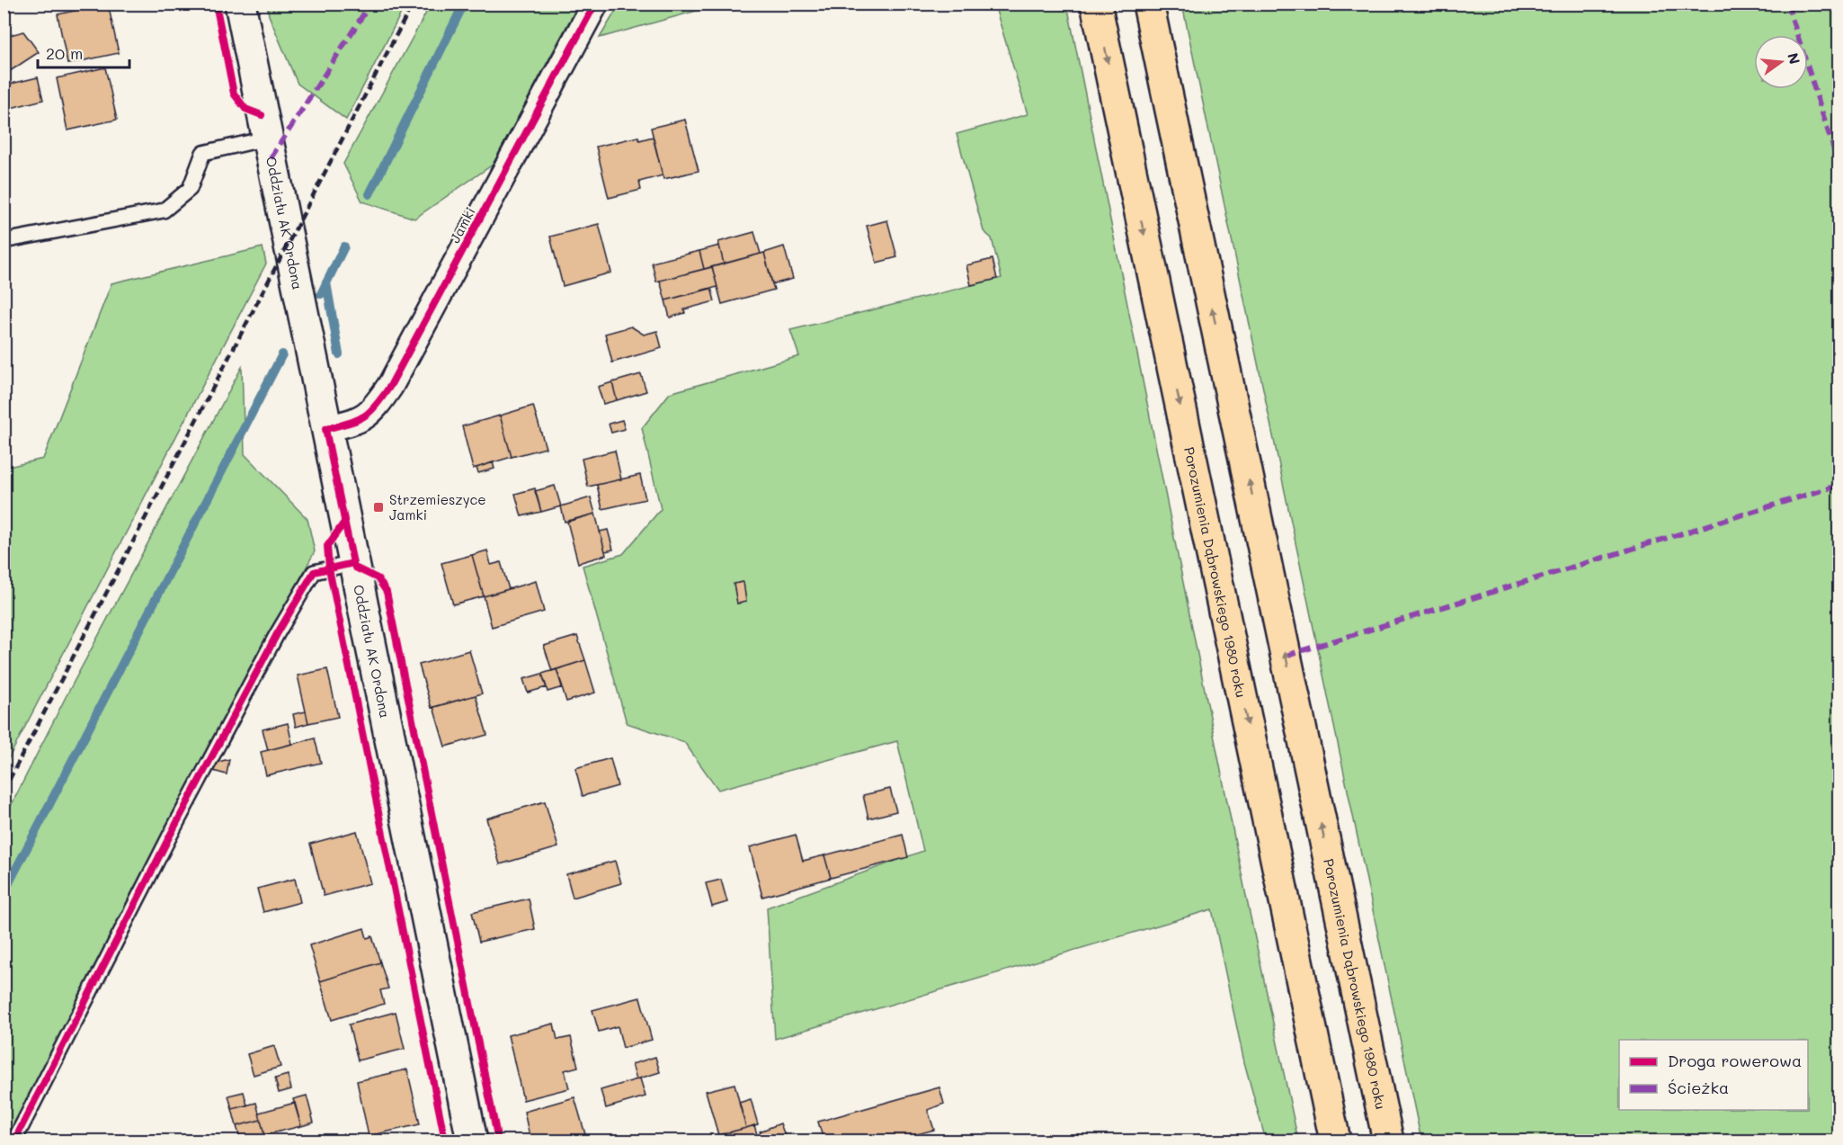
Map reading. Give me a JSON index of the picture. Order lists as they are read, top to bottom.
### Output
{
  "streets": {
    "main road": ["Porozumienia Dąbrowskiego 1980 roku"],
    "street": ["Oddziału AK Ordona", "Jamki"]
  },
  "crossings": [
    ["Oddziału AK Ordona", "Jamki"]
  ],
  "places": {
    "transit": ["Strzemieszyce Jamki"]
  },
  "legend": ["Droga rowerowa", "Ścieżka"],
  "scale_bar": "20 m",
  "north": "right"
}
